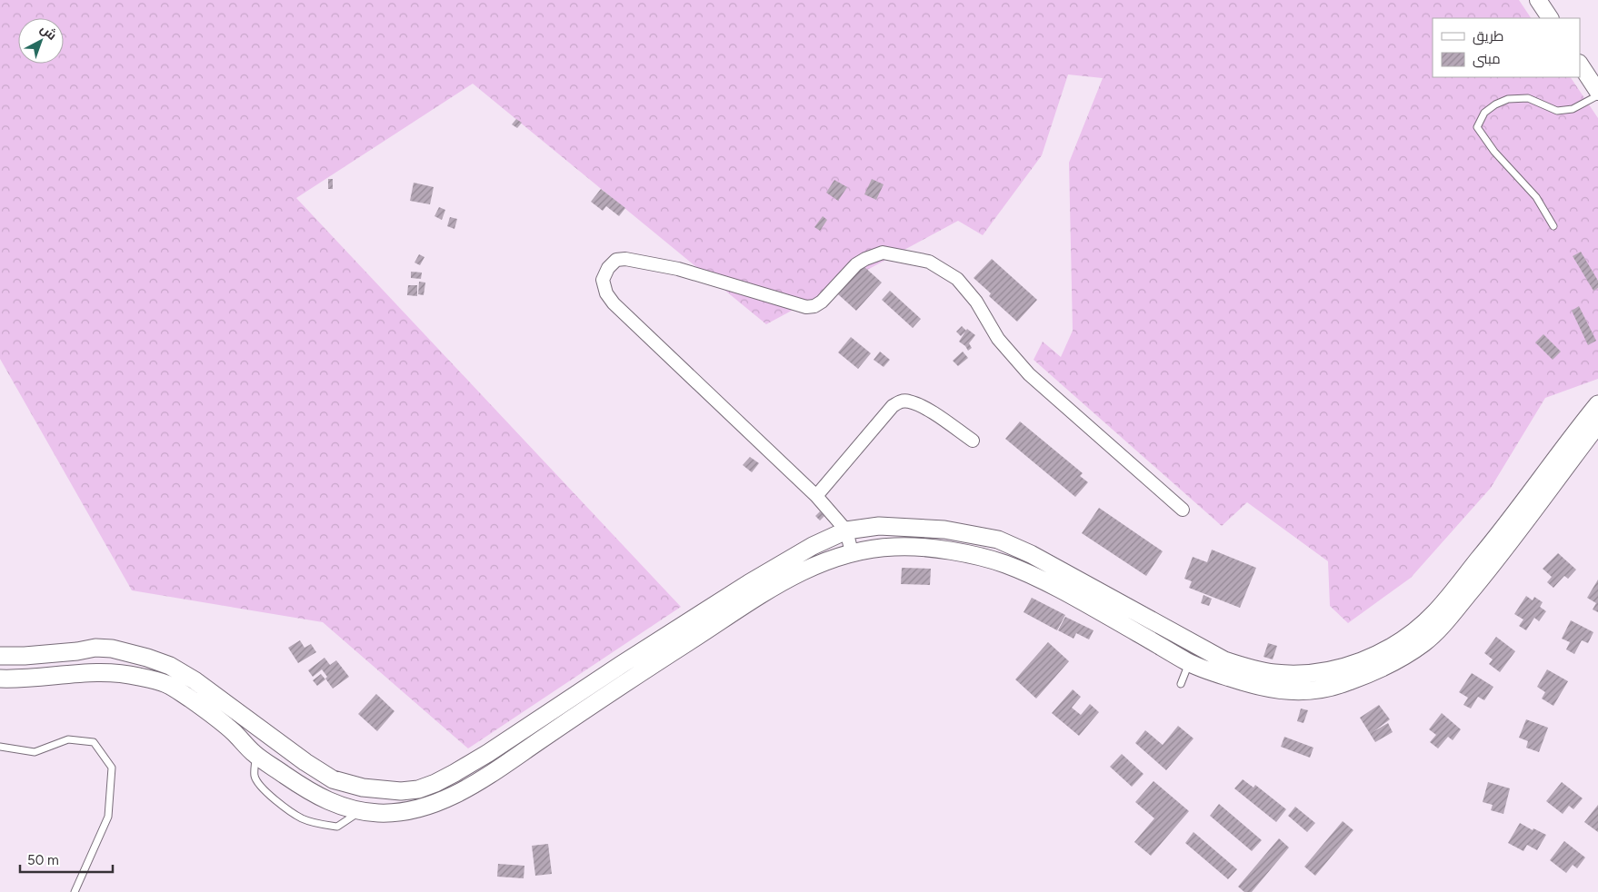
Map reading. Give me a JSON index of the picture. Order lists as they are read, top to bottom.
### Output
{
  "legend": ["طريق", "مبنى"],
  "scale_bar": "50 m",
  "north": "top right"
}
